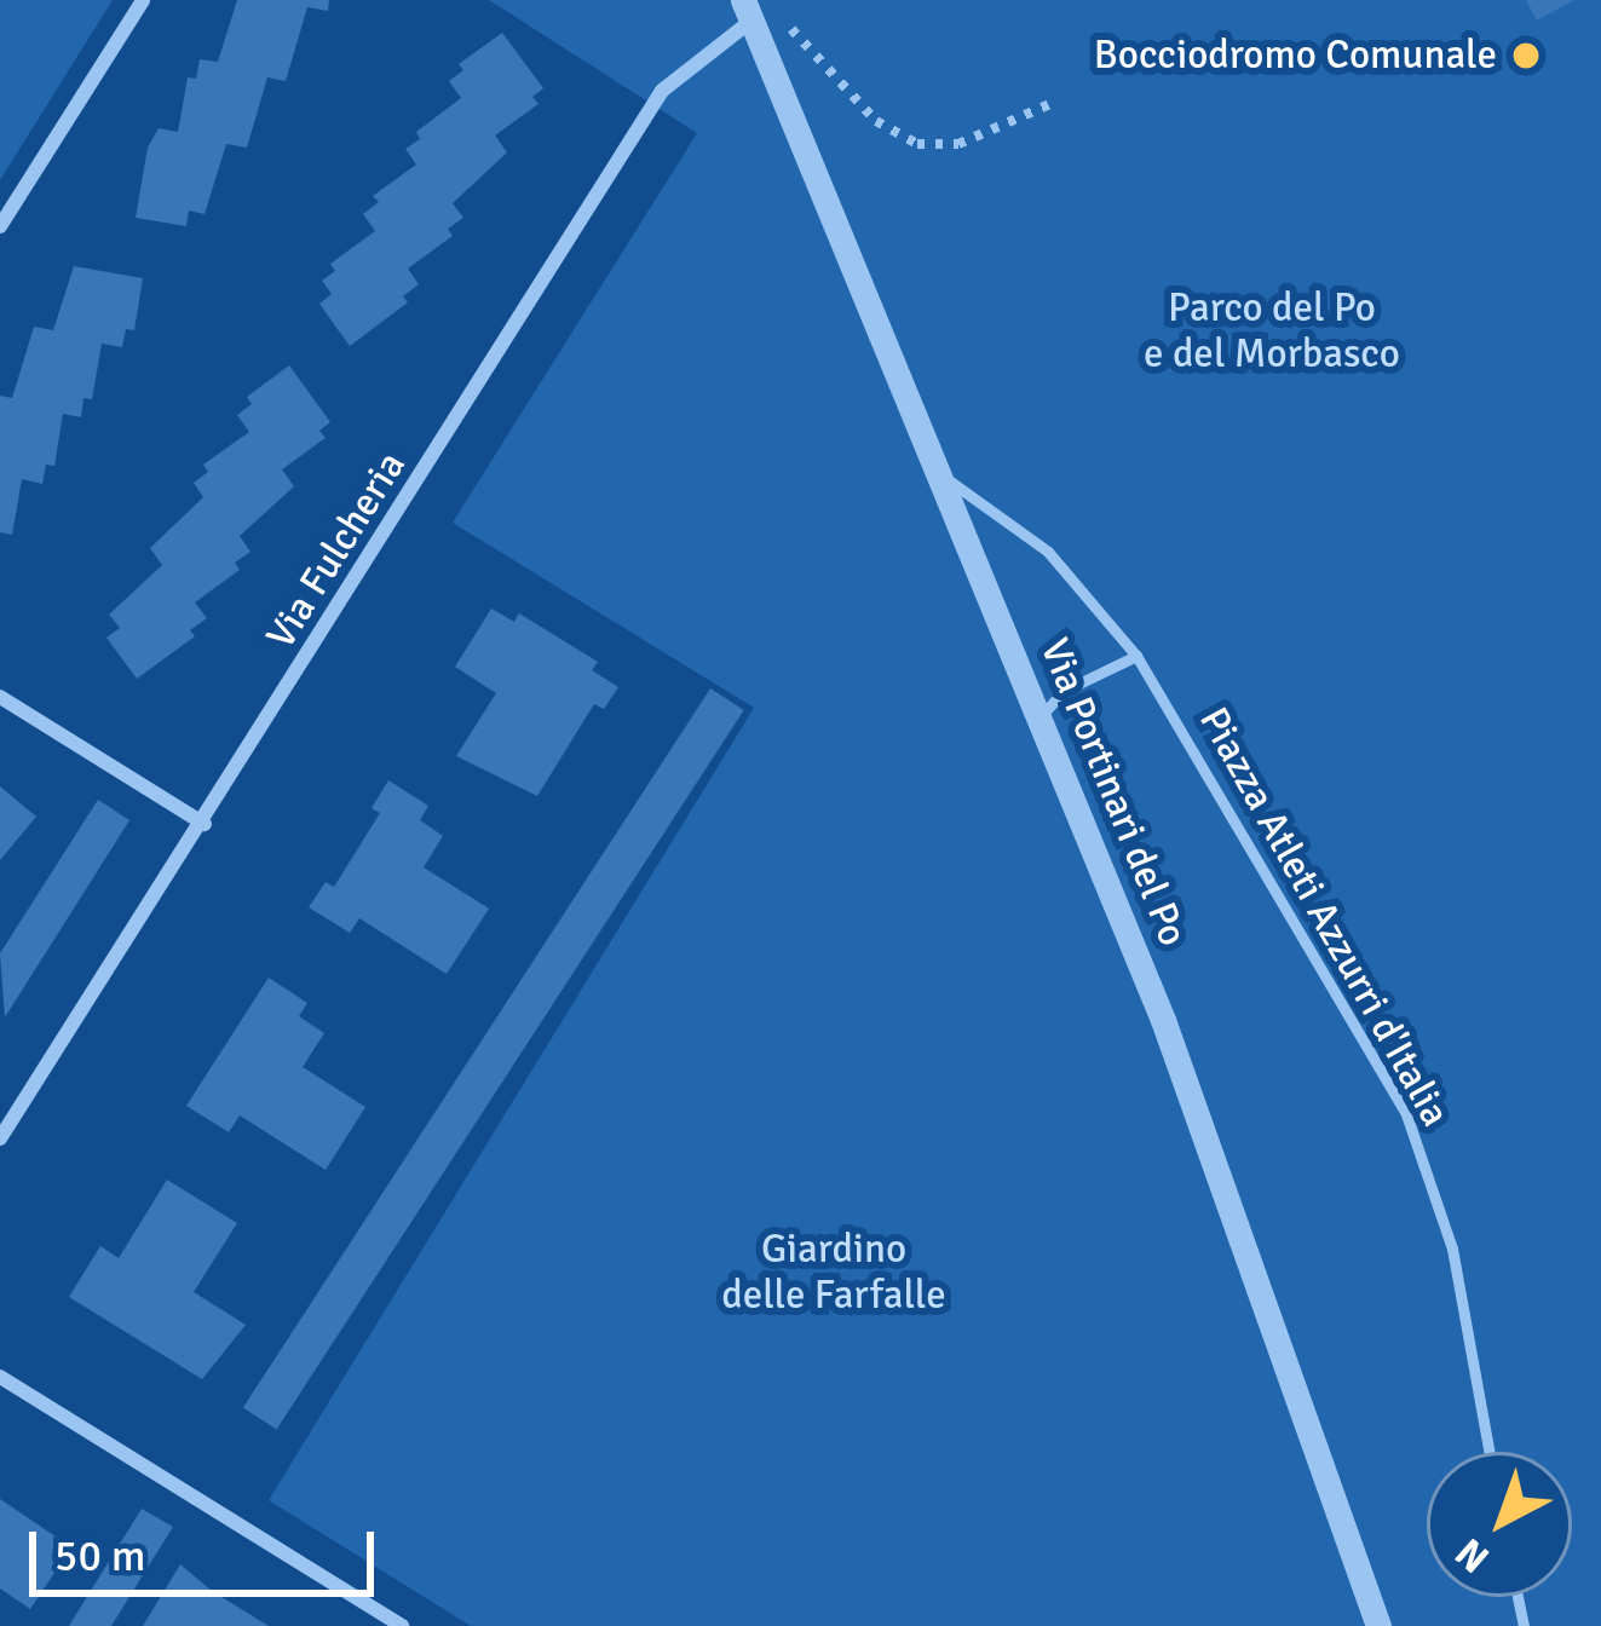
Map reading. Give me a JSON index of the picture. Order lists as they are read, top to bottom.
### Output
{
  "streets": {
    "street": ["Via Fulcheria", "Via Portinari del Po"],
    "lane": ["Piazza Atleti Azzurri d'Italia"]
  },
  "crossings": [
    ["Via Fulcheria", "Via Portinari del Po"],
    ["Via Portinari del Po", "Piazza Atleti Azzurri d'Italia"]
  ],
  "parks": ["Parco del Po e del Morbasco", "Giardino delle Farfalle"],
  "places": ["Bocciodromo Comunale"],
  "scale_bar": "50 m",
  "north": "bottom left"
}
